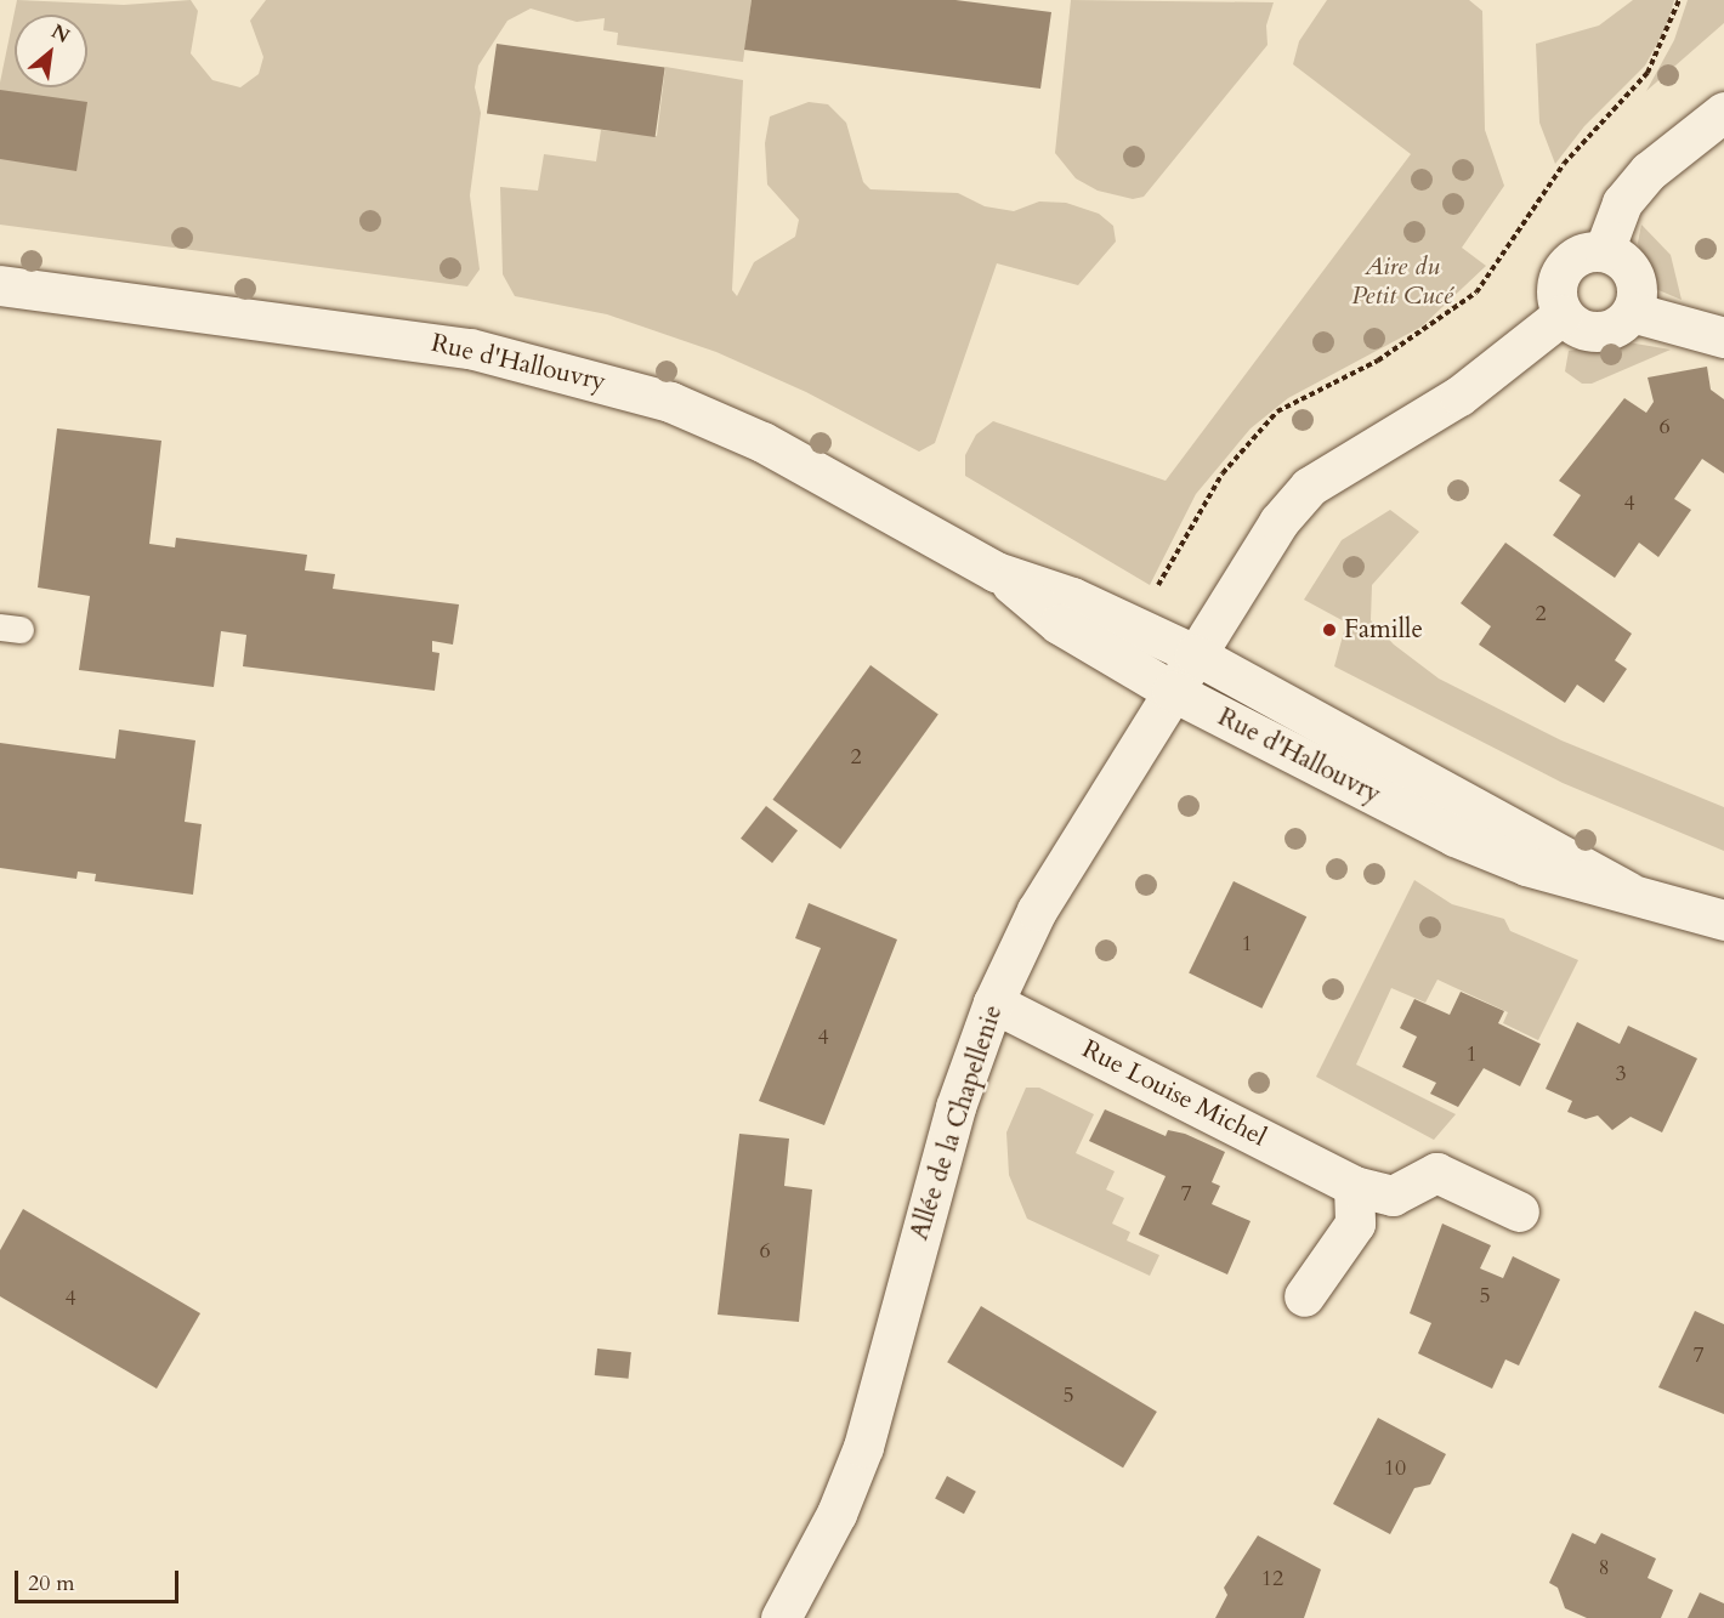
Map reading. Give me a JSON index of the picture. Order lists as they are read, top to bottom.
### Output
{
  "streets": {
    "street": ["Rue d'Hallouvry", "Rue Louise Michel", "Allée de la Chapellenie"]
  },
  "crossings": [
    ["Rue d'Hallouvry", "Allée de la Chapellenie"],
    ["Rue Louise Michel", "Allée de la Chapellenie"]
  ],
  "parks": ["Aire du Petit Cucé"],
  "places": ["Famille"],
  "house_numbers": [
    "6",
    "4",
    "2",
    "2",
    "1",
    "4",
    "1",
    "3",
    "7",
    "6",
    "5",
    "4",
    "7",
    "5",
    "10",
    "8",
    "12"
  ],
  "scale_bar": "20 m",
  "north": "top right"
}
